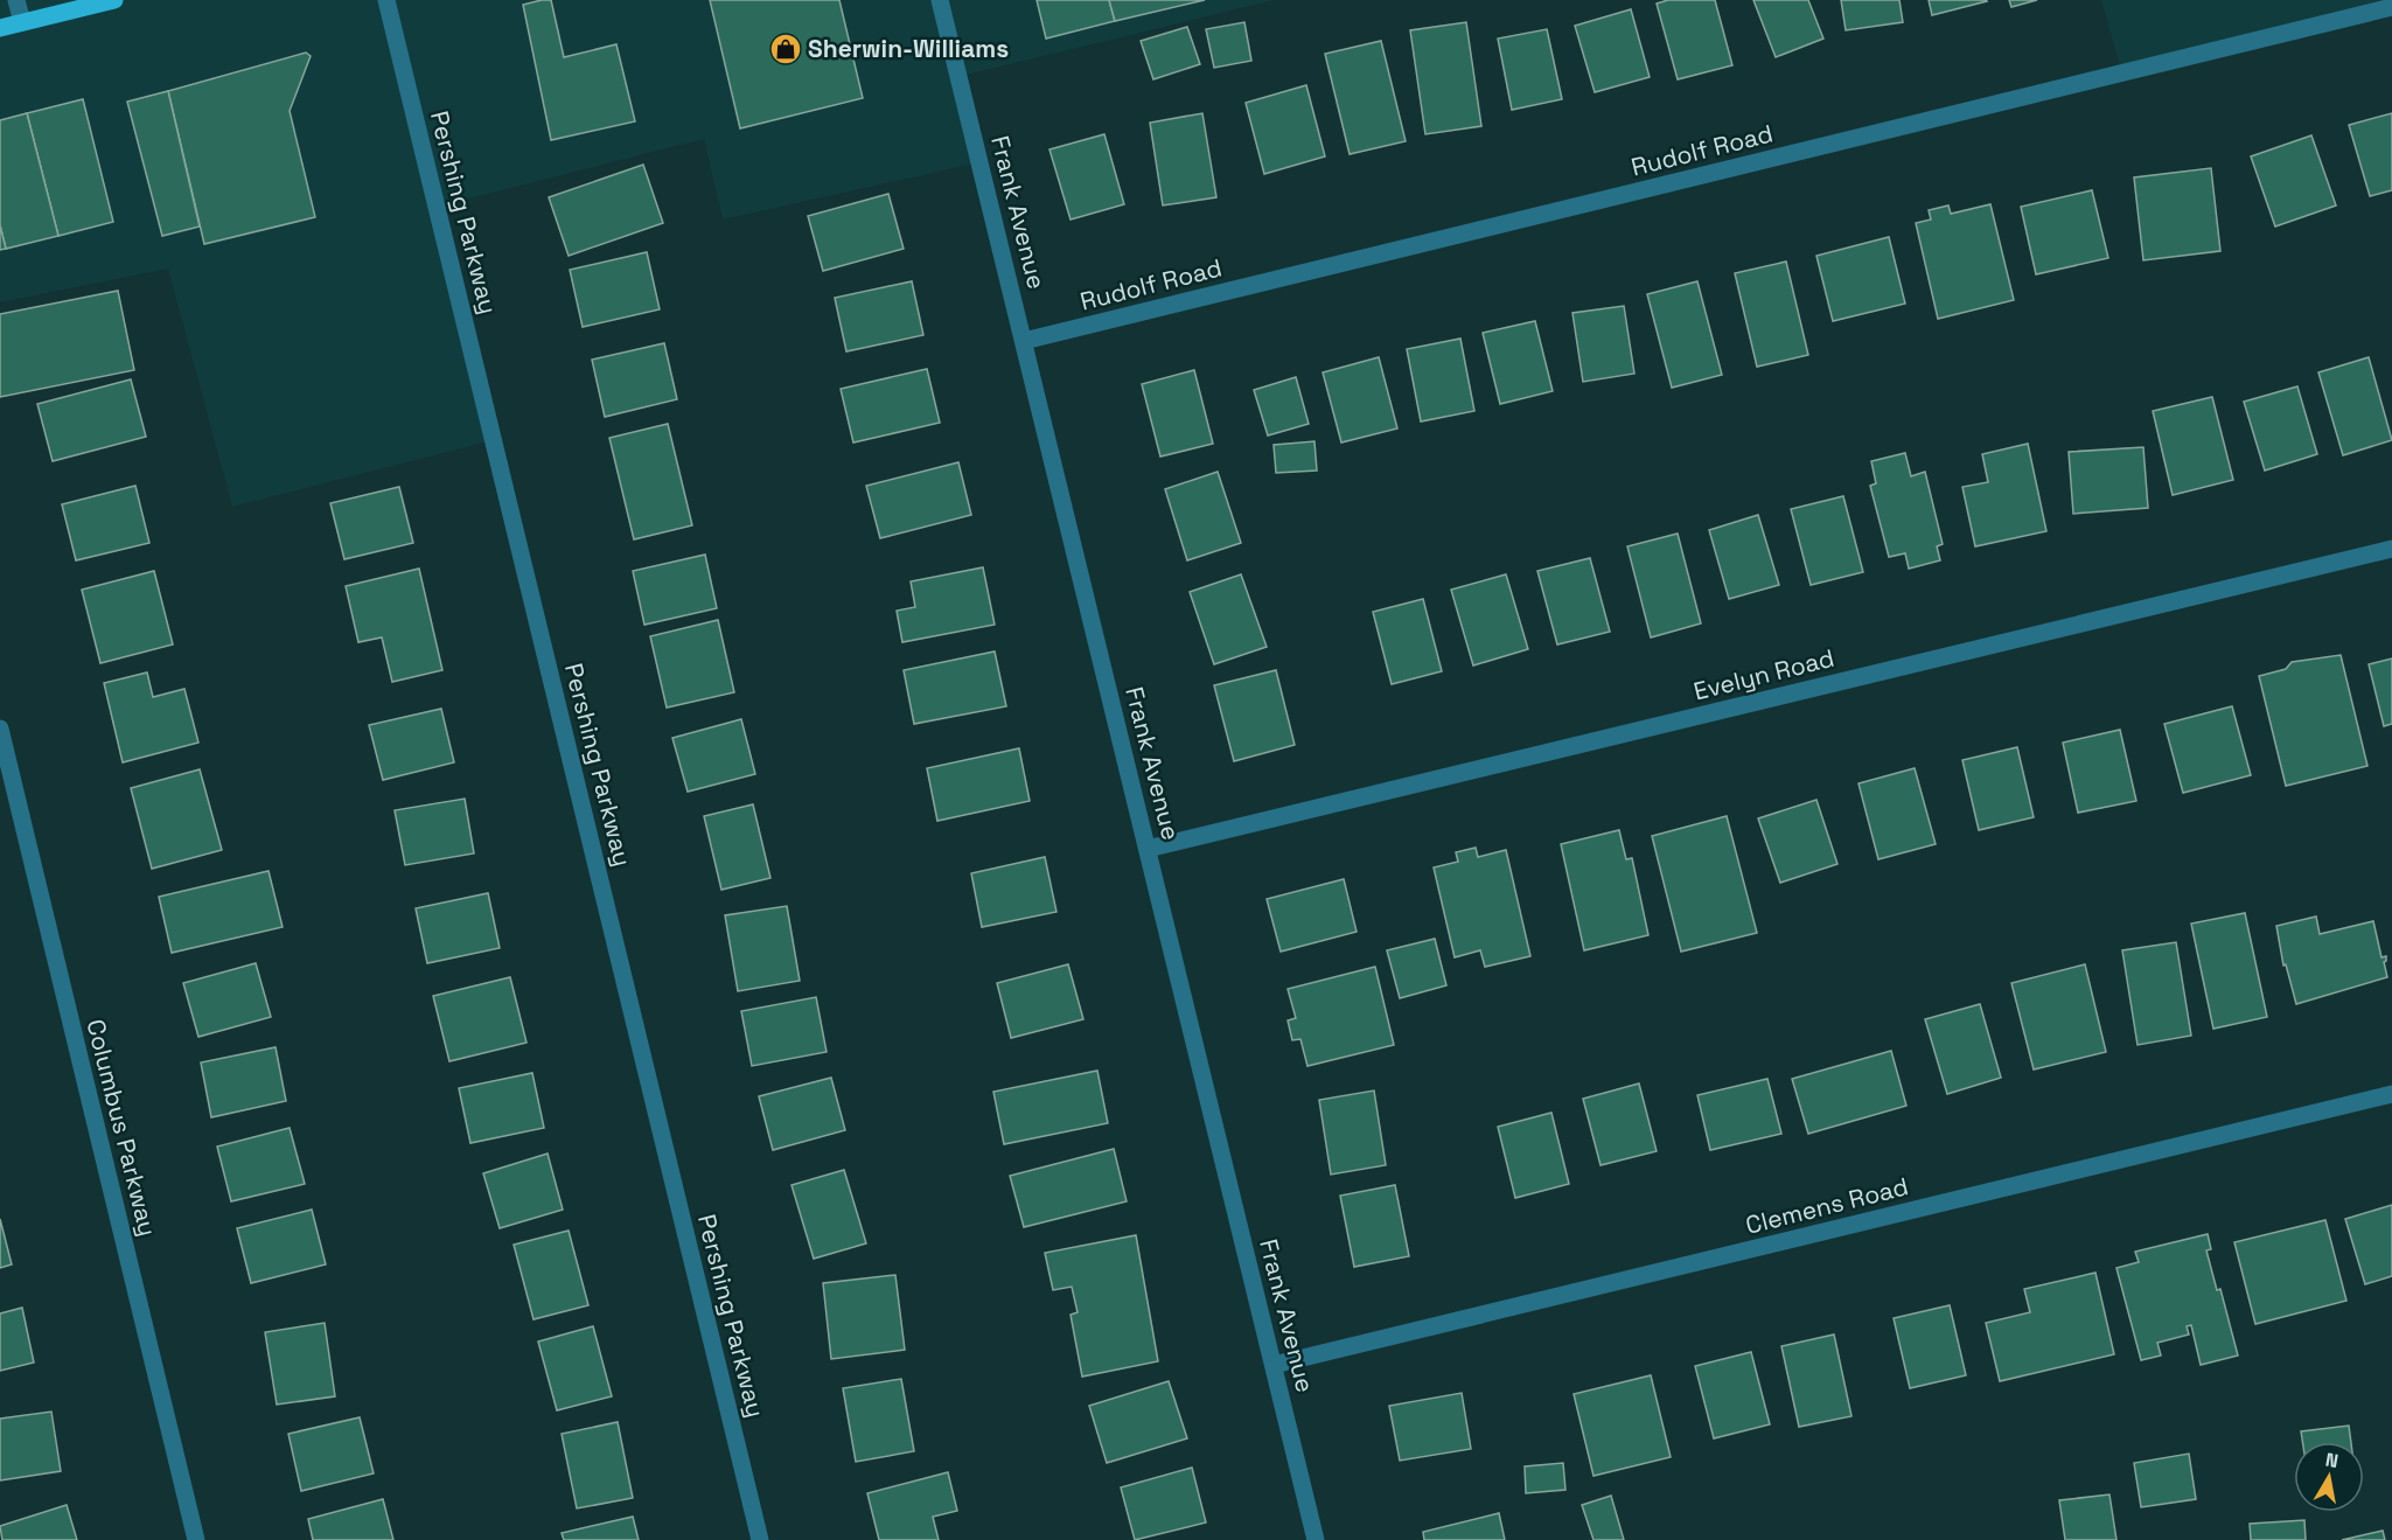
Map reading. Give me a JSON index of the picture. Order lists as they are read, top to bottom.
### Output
{
  "streets": {
    "street": [
      "Rudolf Road",
      "Pershing Parkway",
      "Frank Avenue",
      "Evelyn Road",
      "Columbus Parkway",
      "Clemens Road"
    ]
  },
  "crossings": [
    ["Rudolf Road", "Frank Avenue"],
    ["Frank Avenue", "Evelyn Road"],
    ["Frank Avenue", "Clemens Road"]
  ],
  "places": {
    "shop": ["Sherwin-Williams"]
  },
  "north": "top"
}
